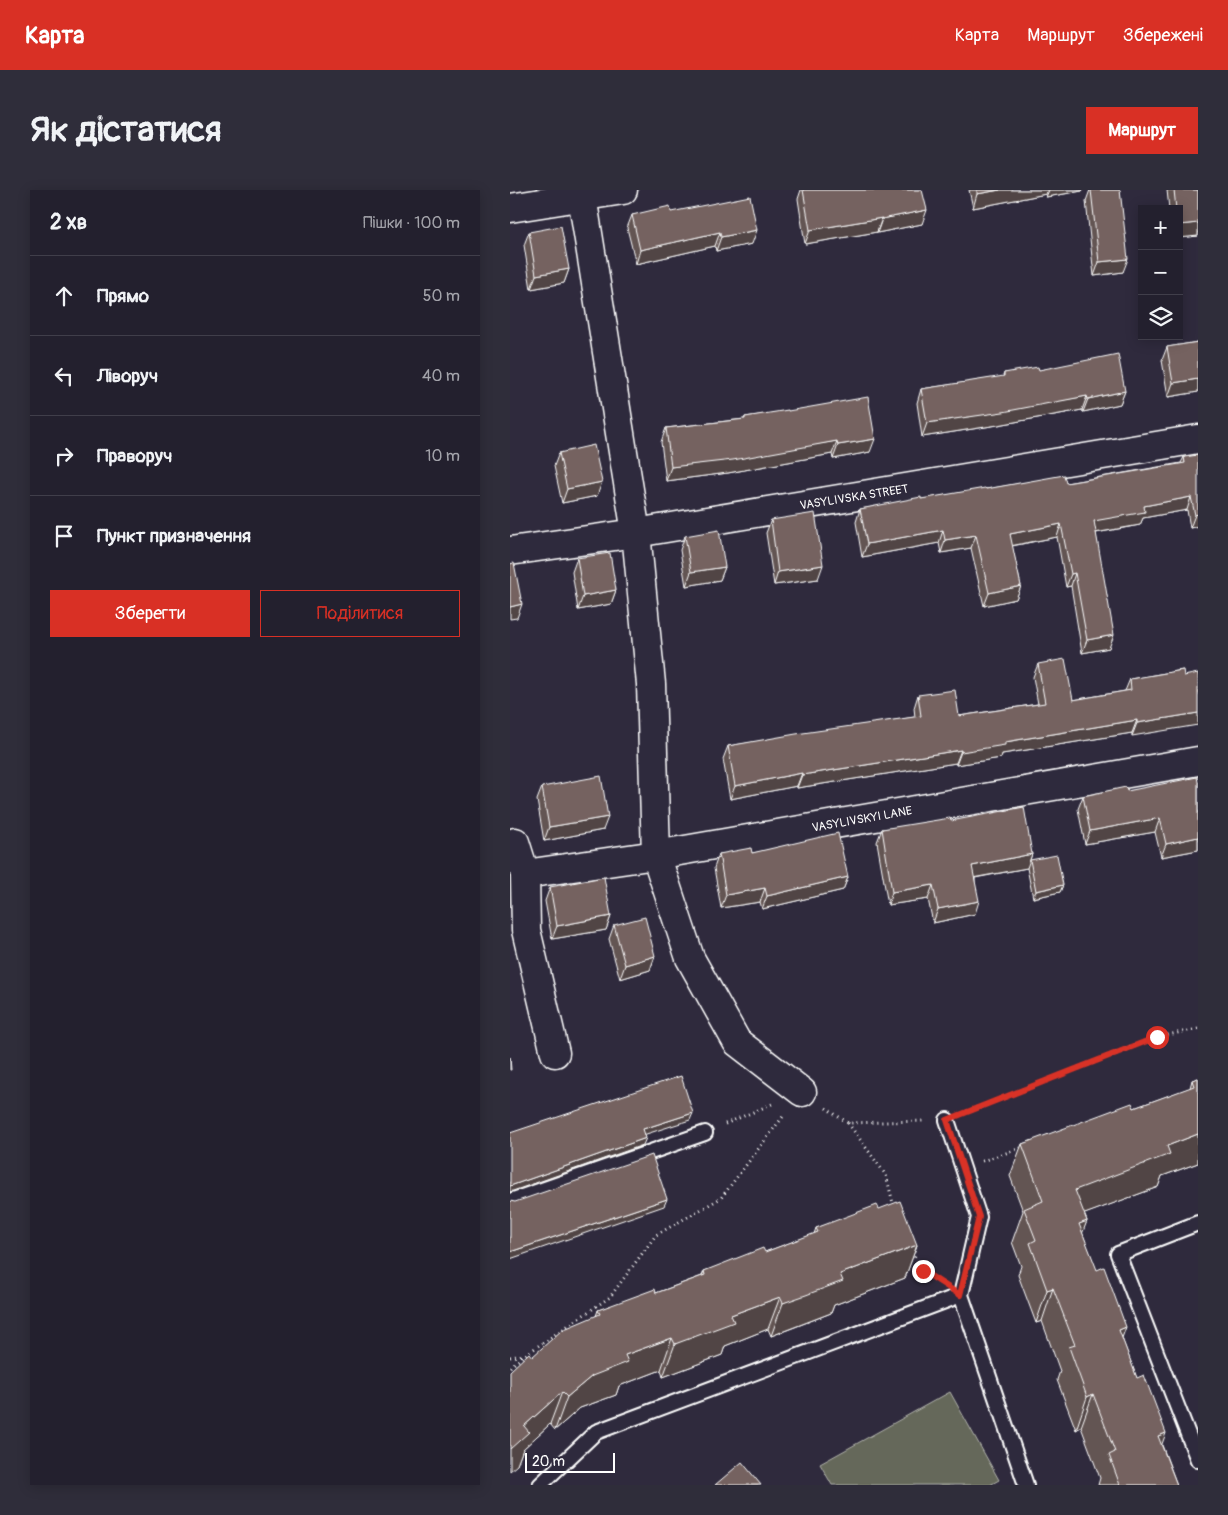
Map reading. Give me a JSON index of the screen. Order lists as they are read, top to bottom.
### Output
{
  "streets": {
    "street": ["VASYLIVSKA STREET", "VASYLIVSKYI LANE"]
  },
  "scale_bar": "20 m",
  "page": {
    "header": "Карта",
    "nav": ["Карта", "Маршрут", "Збережені"],
    "buttons": [
      "Маршрут",
      ["Зберегти", "Поділитися"]
    ],
    "title": "Як дістатися",
    "heading": ["2 хв", "Пішки · 100 m"],
    "map_buttons": ["+", "−"],
    "list": [
      ["Прямо", "50 m"],
      ["Ліворуч", "40 m"],
      ["Праворуч", "10 m"],
      "Пункт призначення"
    ],
    "scale": "20 m"
  }
}
